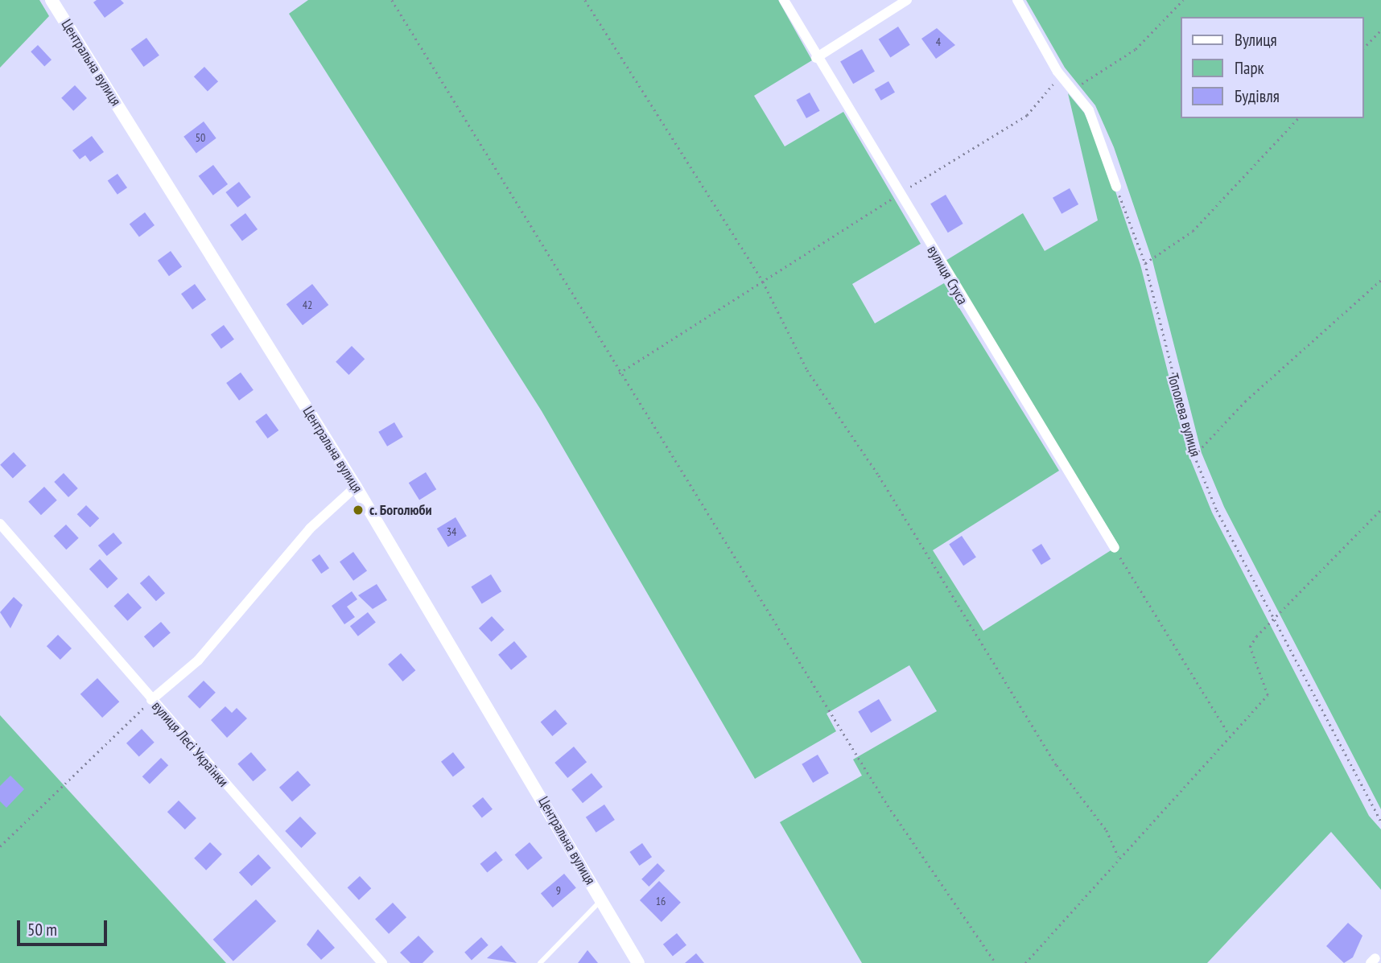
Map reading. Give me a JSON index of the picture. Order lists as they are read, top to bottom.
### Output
{
  "streets": {
    "street": ["Центральна вулиця", "вулиця Стуса", "вулиця Лесі Українки"],
    "path": ["Тополева вулиця"]
  },
  "places": ["с. Боголюби"],
  "house_numbers": [
    "4",
    "50",
    "42",
    "34",
    "9",
    "16"
  ],
  "legend": ["Вулиця", "Парк", "Будівля"],
  "scale_bar": "50 m"
}
